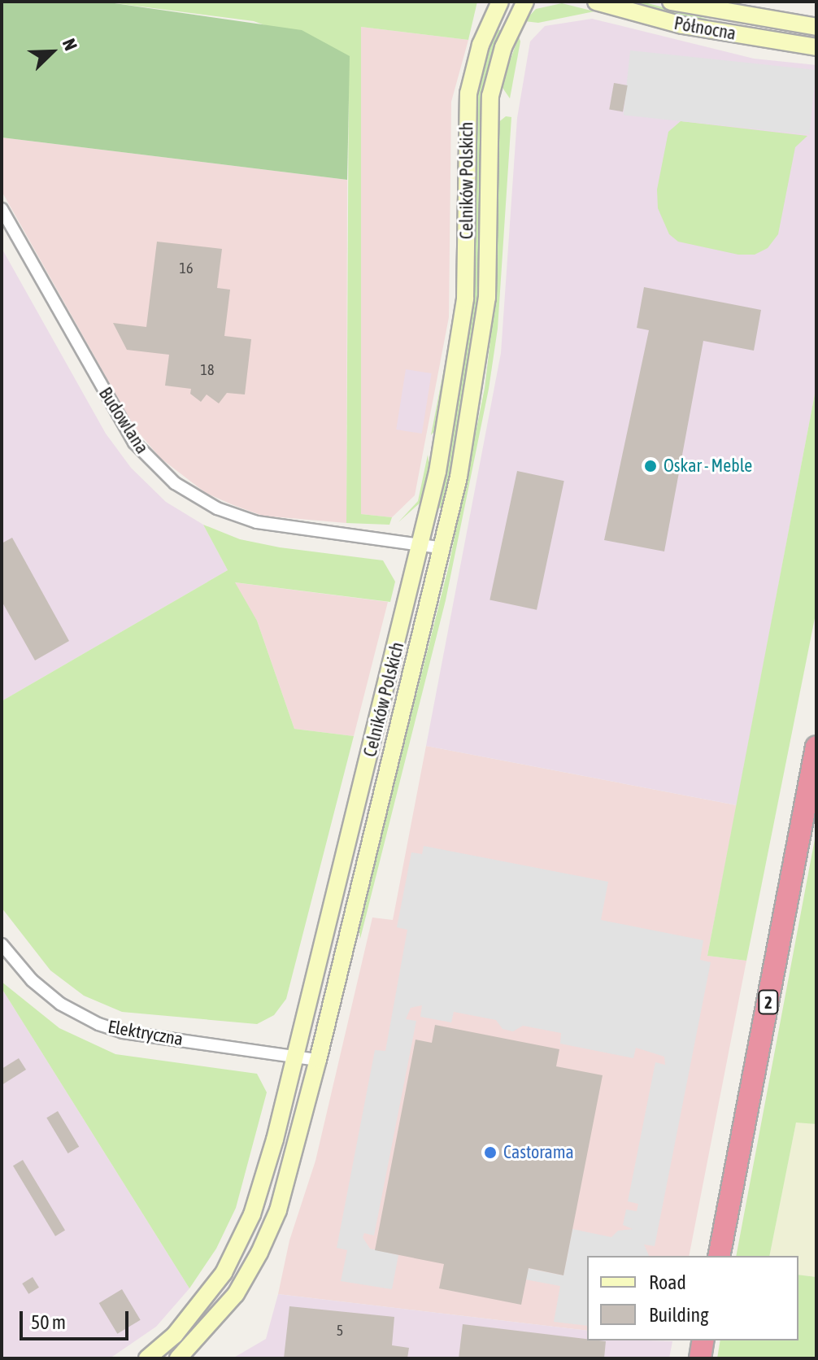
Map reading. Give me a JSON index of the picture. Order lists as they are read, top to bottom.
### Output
{
  "streets": {
    "highway": ["2"],
    "street": [
      "Północna",
      "Celników Polskich",
      "Budowlana",
      "Elektryczna"
    ]
  },
  "crossings": [
    ["Celników Polskich", "Budowlana"],
    ["Celników Polskich", "Elektryczna"]
  ],
  "places": ["Oskar - Meble", "Castorama"],
  "house_numbers": ["16", "18", "5"],
  "legend": ["Road", "Building"],
  "scale_bar": "50 m",
  "north": "top right"
}
